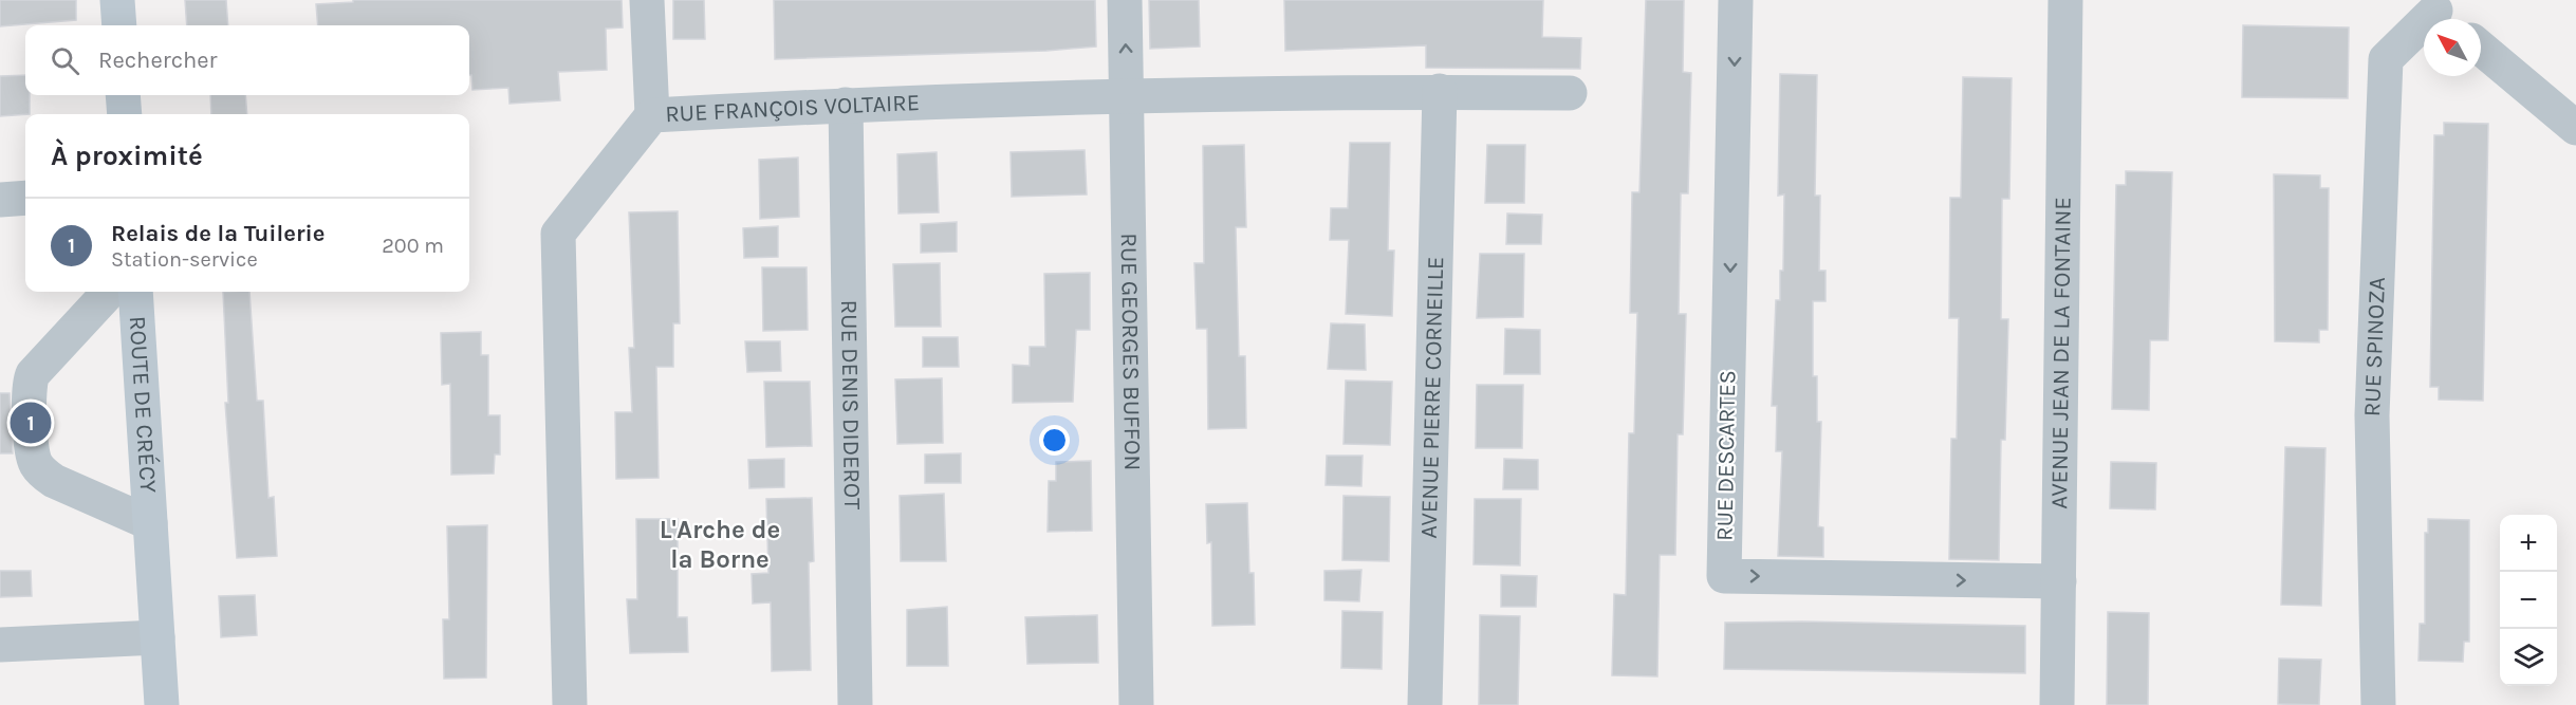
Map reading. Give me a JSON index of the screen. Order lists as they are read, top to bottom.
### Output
{
  "streets": {
    "main road": ["ROUTE DE CRÉCY"],
    "street": [
      "RUE FRANÇOIS VOLTAIRE",
      "RUE SPINOZA",
      "RUE GEORGES BUFFON",
      "AVENUE JEAN DE LA FONTAINE",
      "AVENUE PIERRE CORNEILLE",
      "RUE DENIS DIDEROT",
      "RUE DESCARTES"
    ]
  },
  "crossings": [
    ["RUE FRANÇOIS VOLTAIRE", "RUE GEORGES BUFFON"],
    ["RUE FRANÇOIS VOLTAIRE", "AVENUE PIERRE CORNEILLE"],
    ["RUE FRANÇOIS VOLTAIRE", "RUE DENIS DIDEROT"],
    ["AVENUE JEAN DE LA FONTAINE", "RUE DESCARTES"]
  ],
  "districts": ["L'Arche de la Borne"],
  "north": "top left",
  "page": {
    "search": "Rechercher",
    "heading": "À proximité",
    "list": [
      {
        "mark": "1",
        "name": "Relais de la Tuilerie",
        "note": "Station-service",
        "value": "200 m"
      }
    ],
    "pins": "1",
    "map_buttons": ["+", "−"]
  }
}
